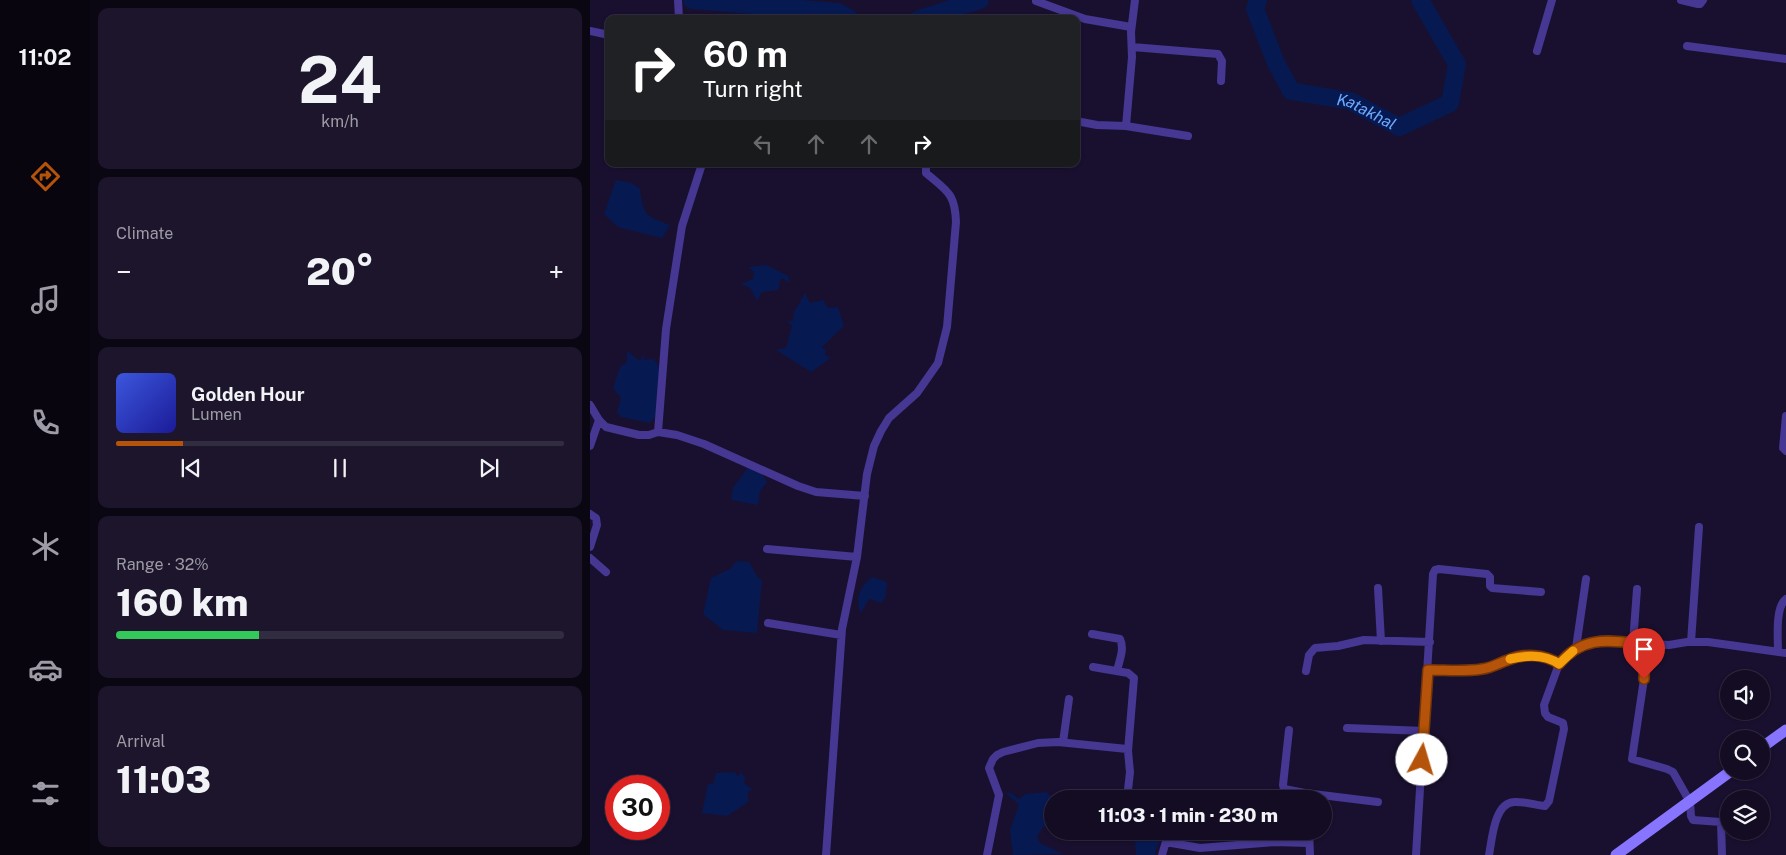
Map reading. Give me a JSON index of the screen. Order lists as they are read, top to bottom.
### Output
{
  "water": ["Katakhal"],
  "page": {
    "tabs": "11:02",
    "tile": [
      ["24", "km/h"],
      "Climate",
      ["Range · 32%", "160 km"],
      ["Arrival", "11:03"]
    ],
    "turn": ["60 m", "Turn right"],
    "heat": ["−", "20°", "+"],
    "song": ["Golden Hour", "Lumen"],
    "limit": "30",
    "trip": "11:03 · 1 min · 230 m"
  }
}
